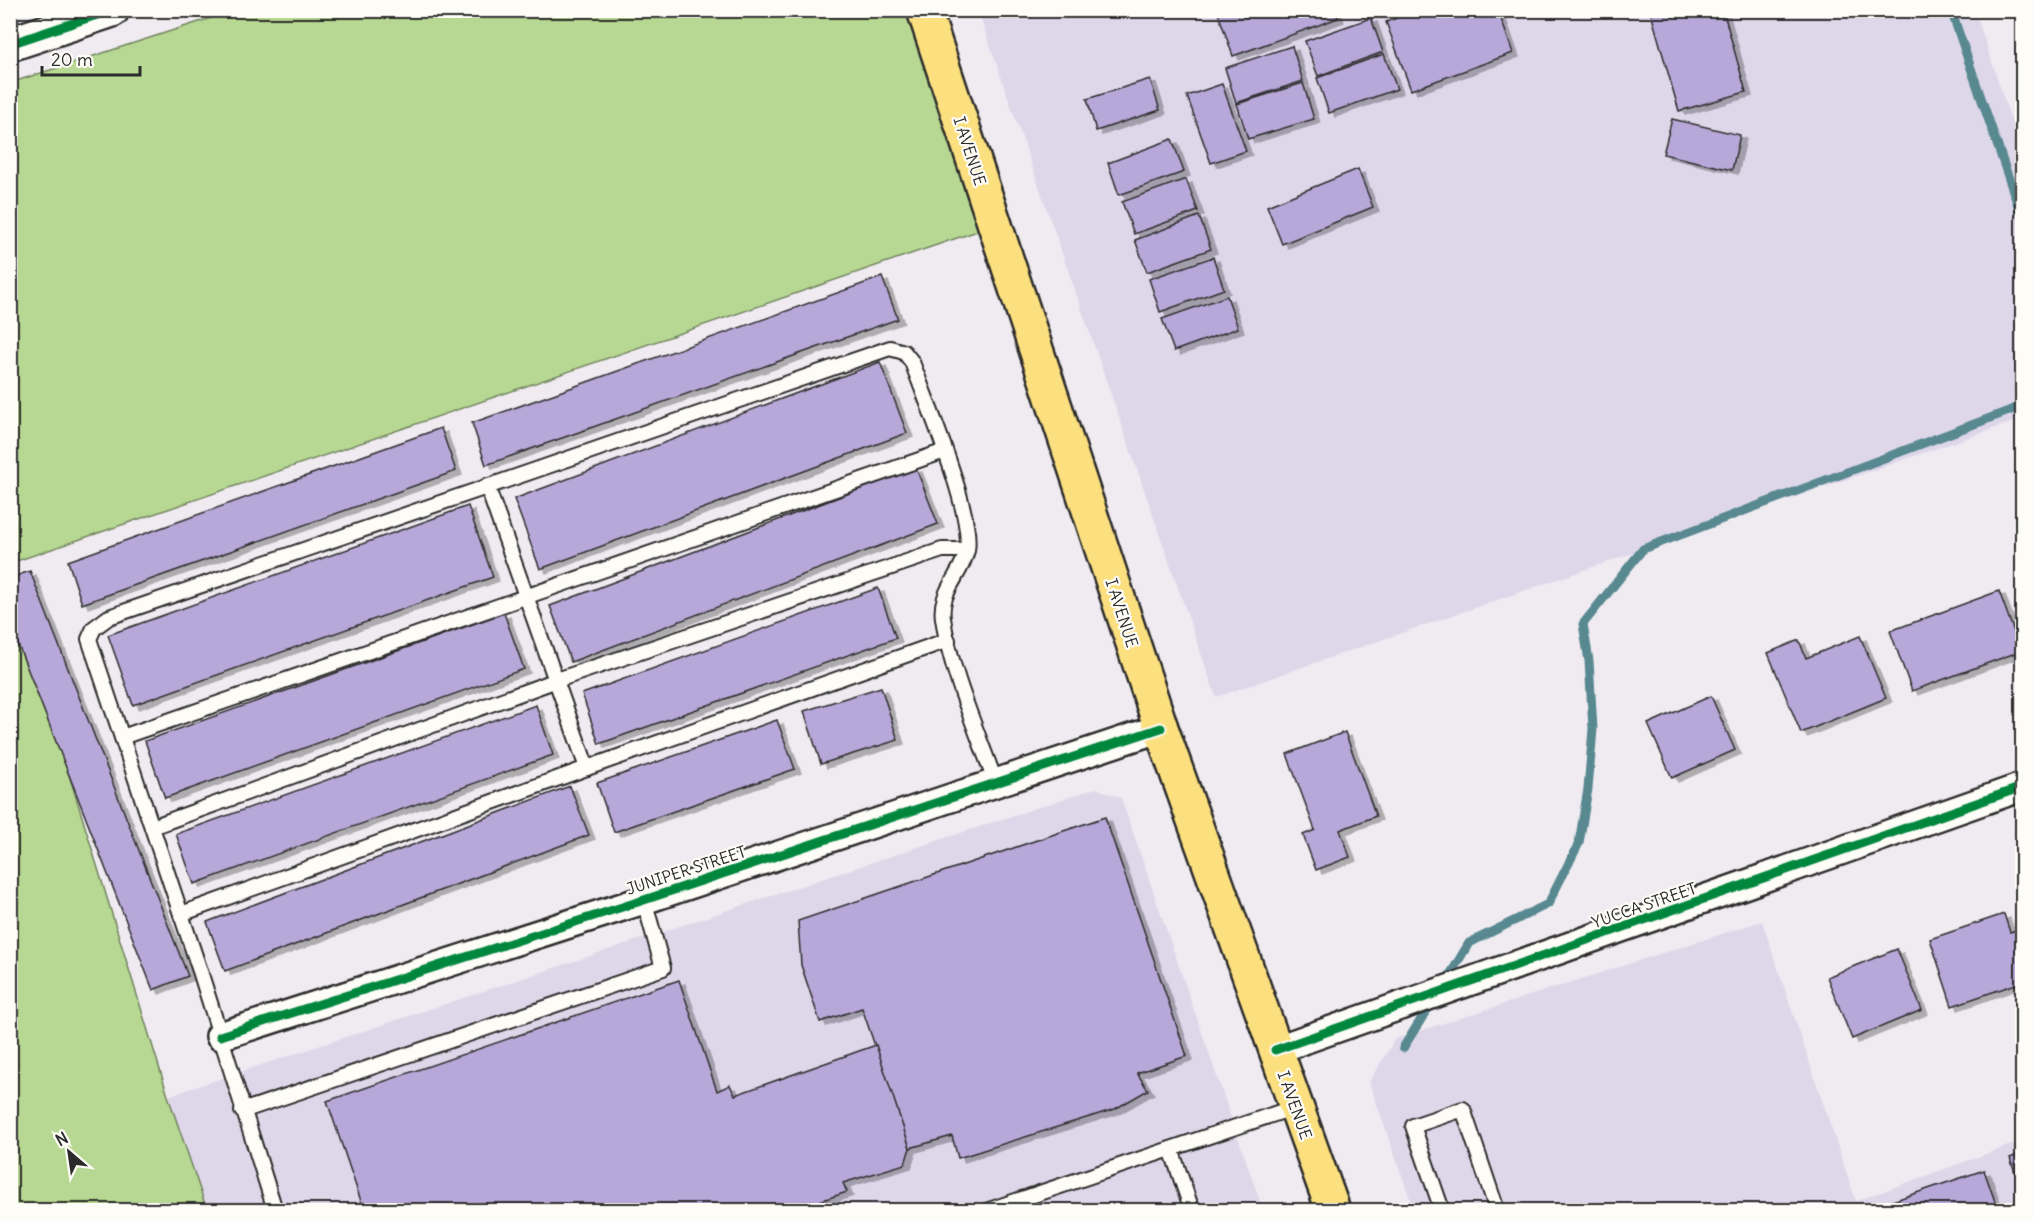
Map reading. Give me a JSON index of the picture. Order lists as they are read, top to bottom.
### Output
{
  "streets": {
    "main road": ["I AVENUE"],
    "street": ["JUNIPER STREET", "YUCCA STREET"]
  },
  "crossings": [
    ["I AVENUE", "JUNIPER STREET"],
    ["I AVENUE", "YUCCA STREET"]
  ],
  "scale_bar": "20 m",
  "north": "top left"
}
